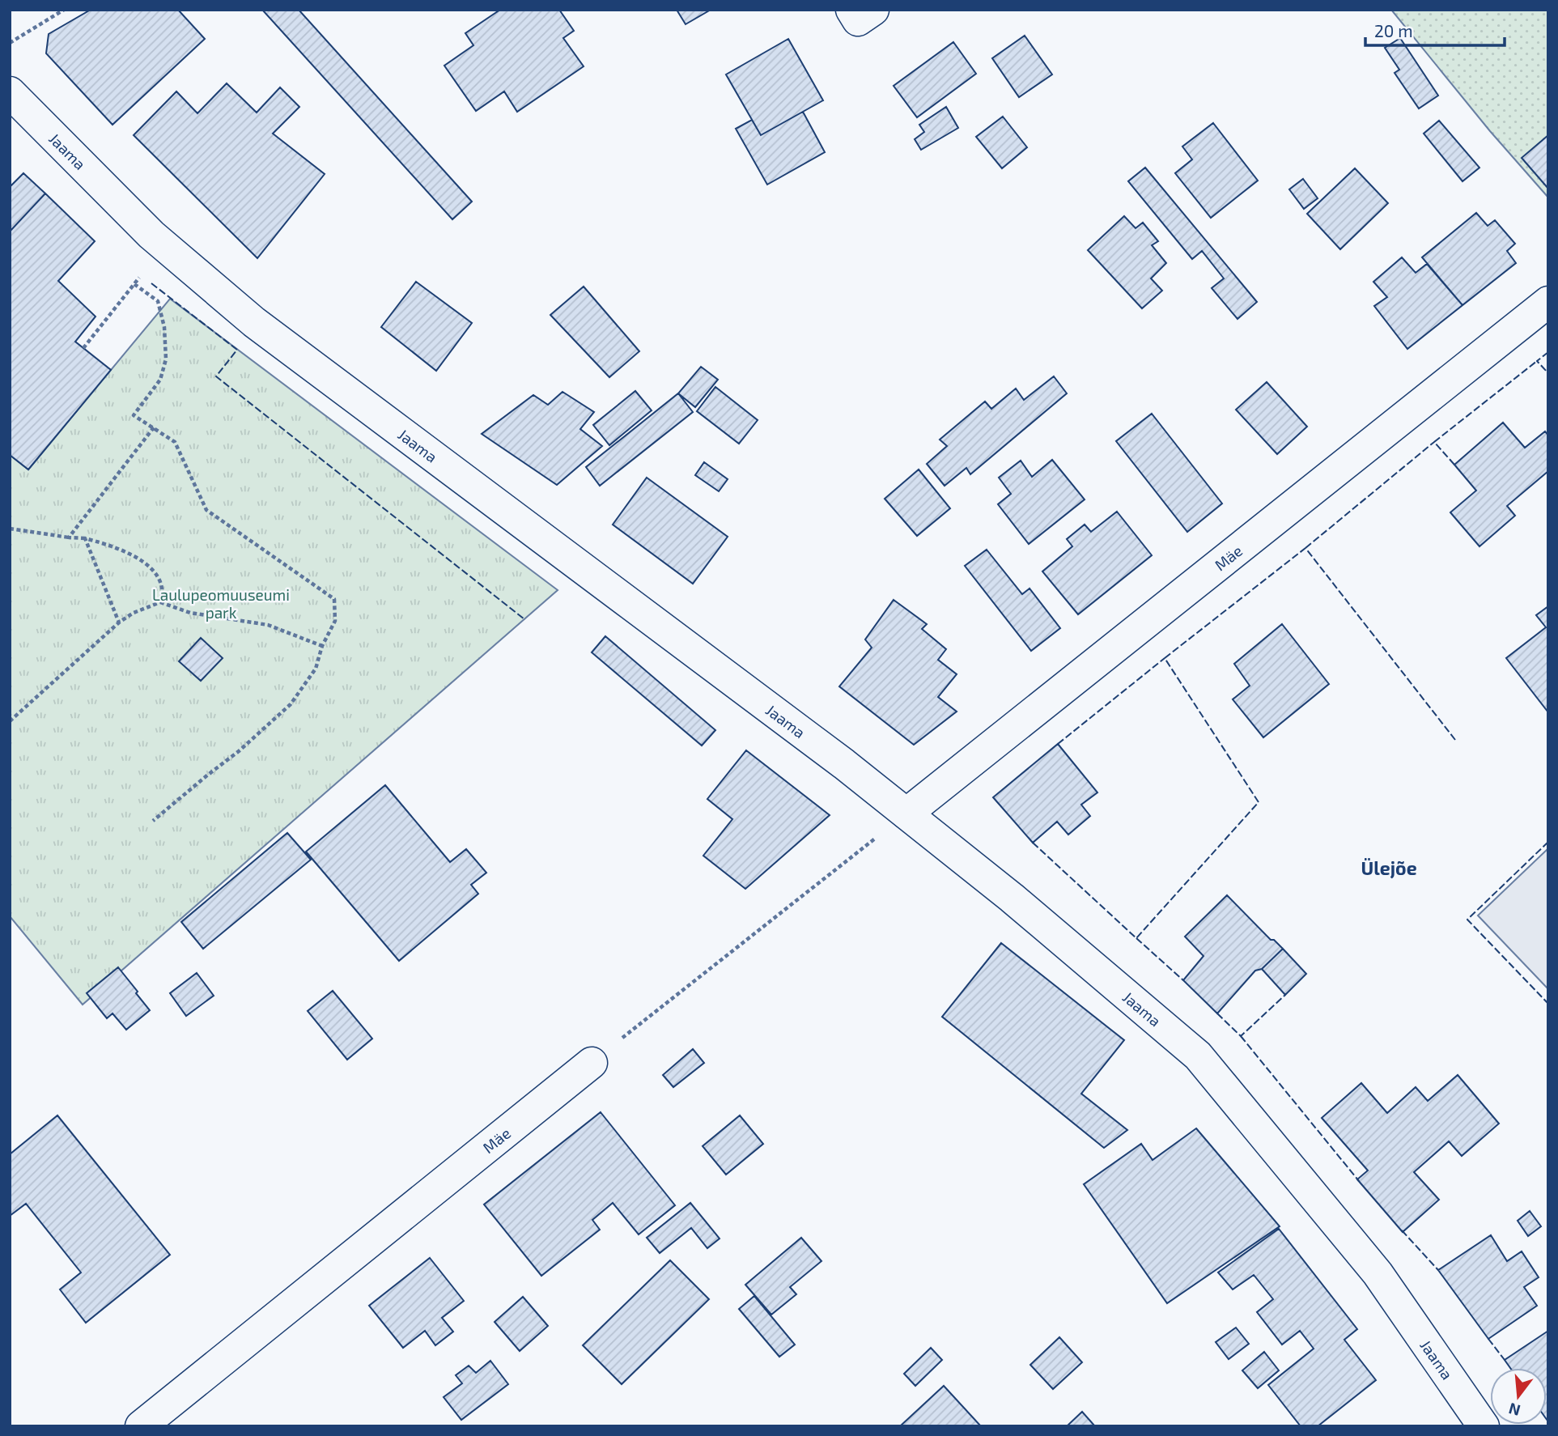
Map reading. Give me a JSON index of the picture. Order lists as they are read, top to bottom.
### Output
{
  "streets": {
    "street": ["Jaama", "Mäe"]
  },
  "crossings": [
    ["Jaama", "Mäe"]
  ],
  "districts": ["Ülejõe"],
  "parks": ["Laulupeomuuseumi park"],
  "scale_bar": "20 m",
  "north": "bottom"
}
